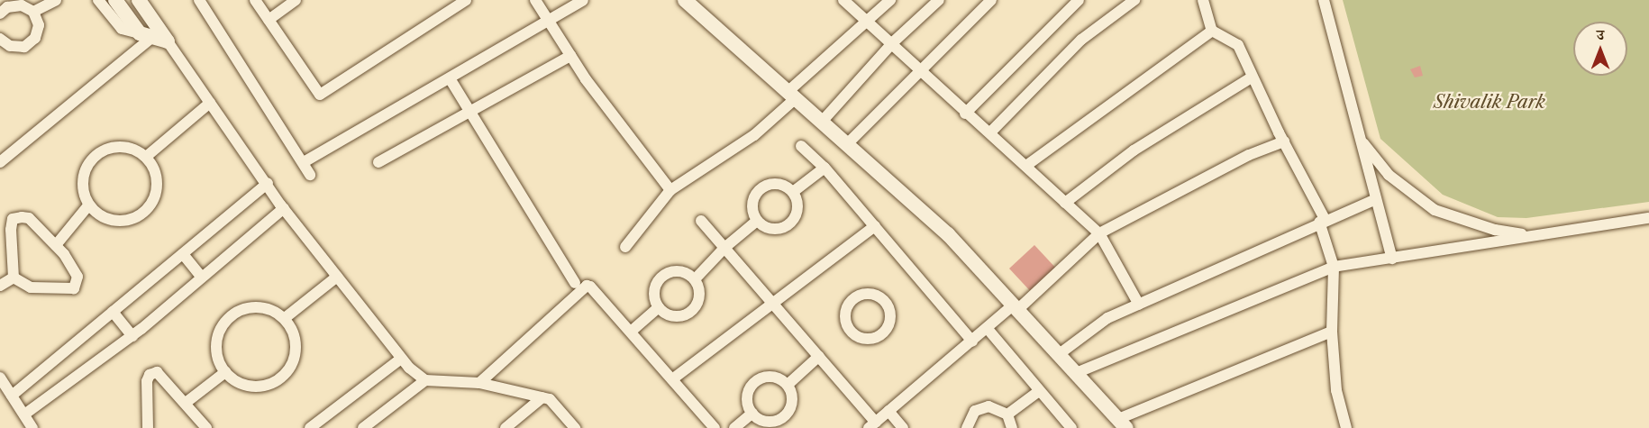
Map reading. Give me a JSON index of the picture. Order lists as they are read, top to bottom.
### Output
{
  "parks": ["Shivalik Park"],
  "north": "top"
}
